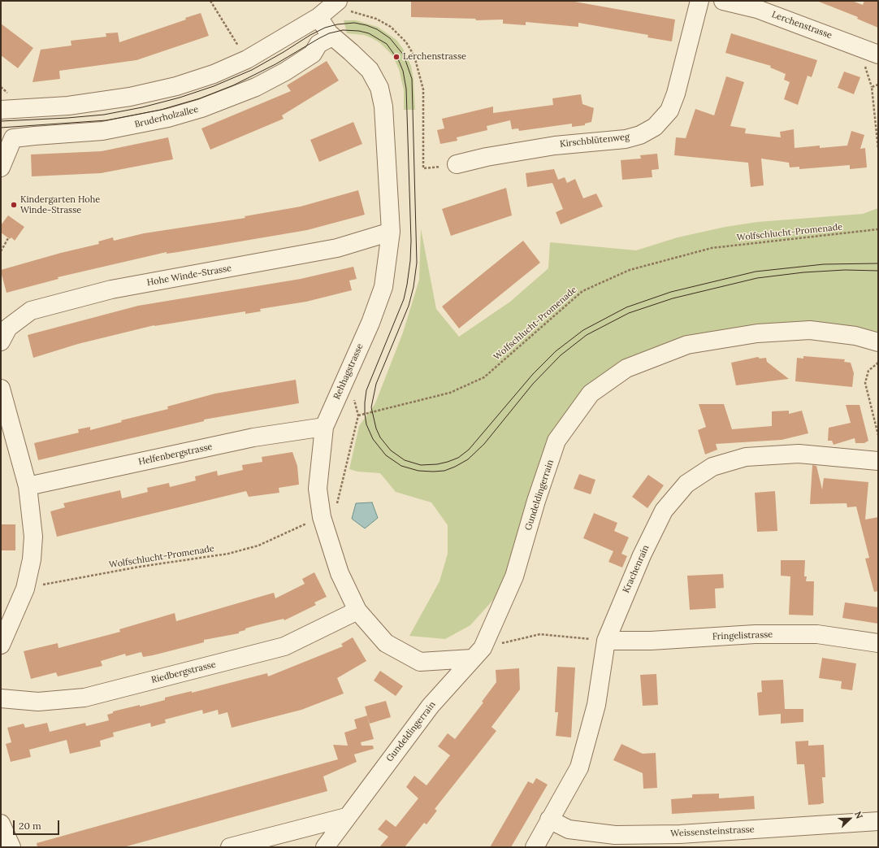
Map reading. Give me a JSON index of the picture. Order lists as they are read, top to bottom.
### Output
{
  "streets": {
    "street": [
      "Lerchenstrasse",
      "Bruderholzallee",
      "Kirschblütenweg",
      "Hohe Winde-Strasse",
      "Rehhagstrasse",
      "Helfenbergstrasse",
      "Gundeldingerrain",
      "Krachenrain",
      "Fringelistrasse",
      "Riedbergstrasse",
      "Weissensteinstrasse"
    ],
    "path": ["Wolfschlucht-Promenade"]
  },
  "crossings": [
    ["Bruderholzallee", "Rehhagstrasse"],
    ["Wolfschlucht-Promenade", "Rehhagstrasse"],
    ["Hohe Winde-Strasse", "Rehhagstrasse"],
    ["Rehhagstrasse", "Helfenbergstrasse"],
    ["Rehhagstrasse", "Gundeldingerrain"],
    ["Rehhagstrasse", "Riedbergstrasse"],
    ["Krachenrain", "Fringelistrasse"],
    ["Krachenrain", "Weissensteinstrasse"]
  ],
  "places": ["Lerchenstrasse", "Kindergarten Hohe Winde-Strasse"],
  "scale_bar": "20 m",
  "north": "top right"
}
